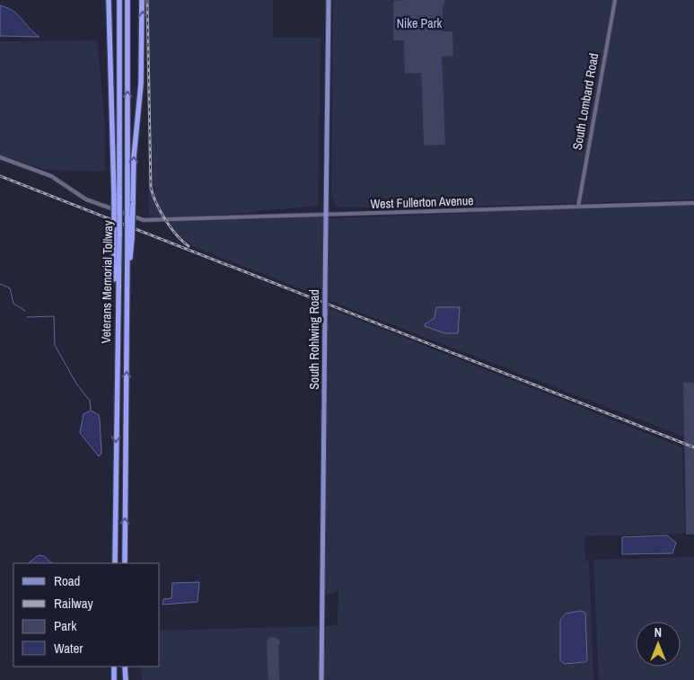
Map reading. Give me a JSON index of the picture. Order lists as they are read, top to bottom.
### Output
{
  "streets": {
    "highway": ["Veterans Memorial Tollway"],
    "main road": ["South Rohlwing Road"],
    "street": ["South Lombard Road", "West Fullerton Avenue"]
  },
  "crossings": [
    ["South Lombard Road", "West Fullerton Avenue"],
    ["West Fullerton Avenue", "South Rohlwing Road"]
  ],
  "parks": ["Nike Park"],
  "legend": [
    "Road",
    "Railway",
    "Park",
    "Water"
  ],
  "north": "top"
}
